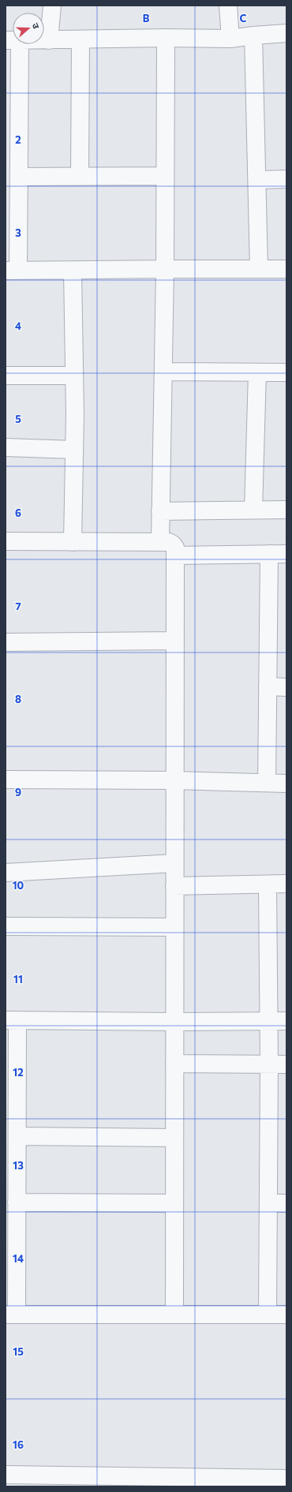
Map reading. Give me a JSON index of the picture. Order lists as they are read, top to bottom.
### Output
{
  "north": "right",
  "grid": {
    "columns": ["B", "C"],
    "rows": [
      "2",
      "3",
      "4",
      "5",
      "6",
      "7",
      "8",
      "9",
      "10",
      "11",
      "12",
      "13",
      "14",
      "15",
      "16"
    ]
  }
}
